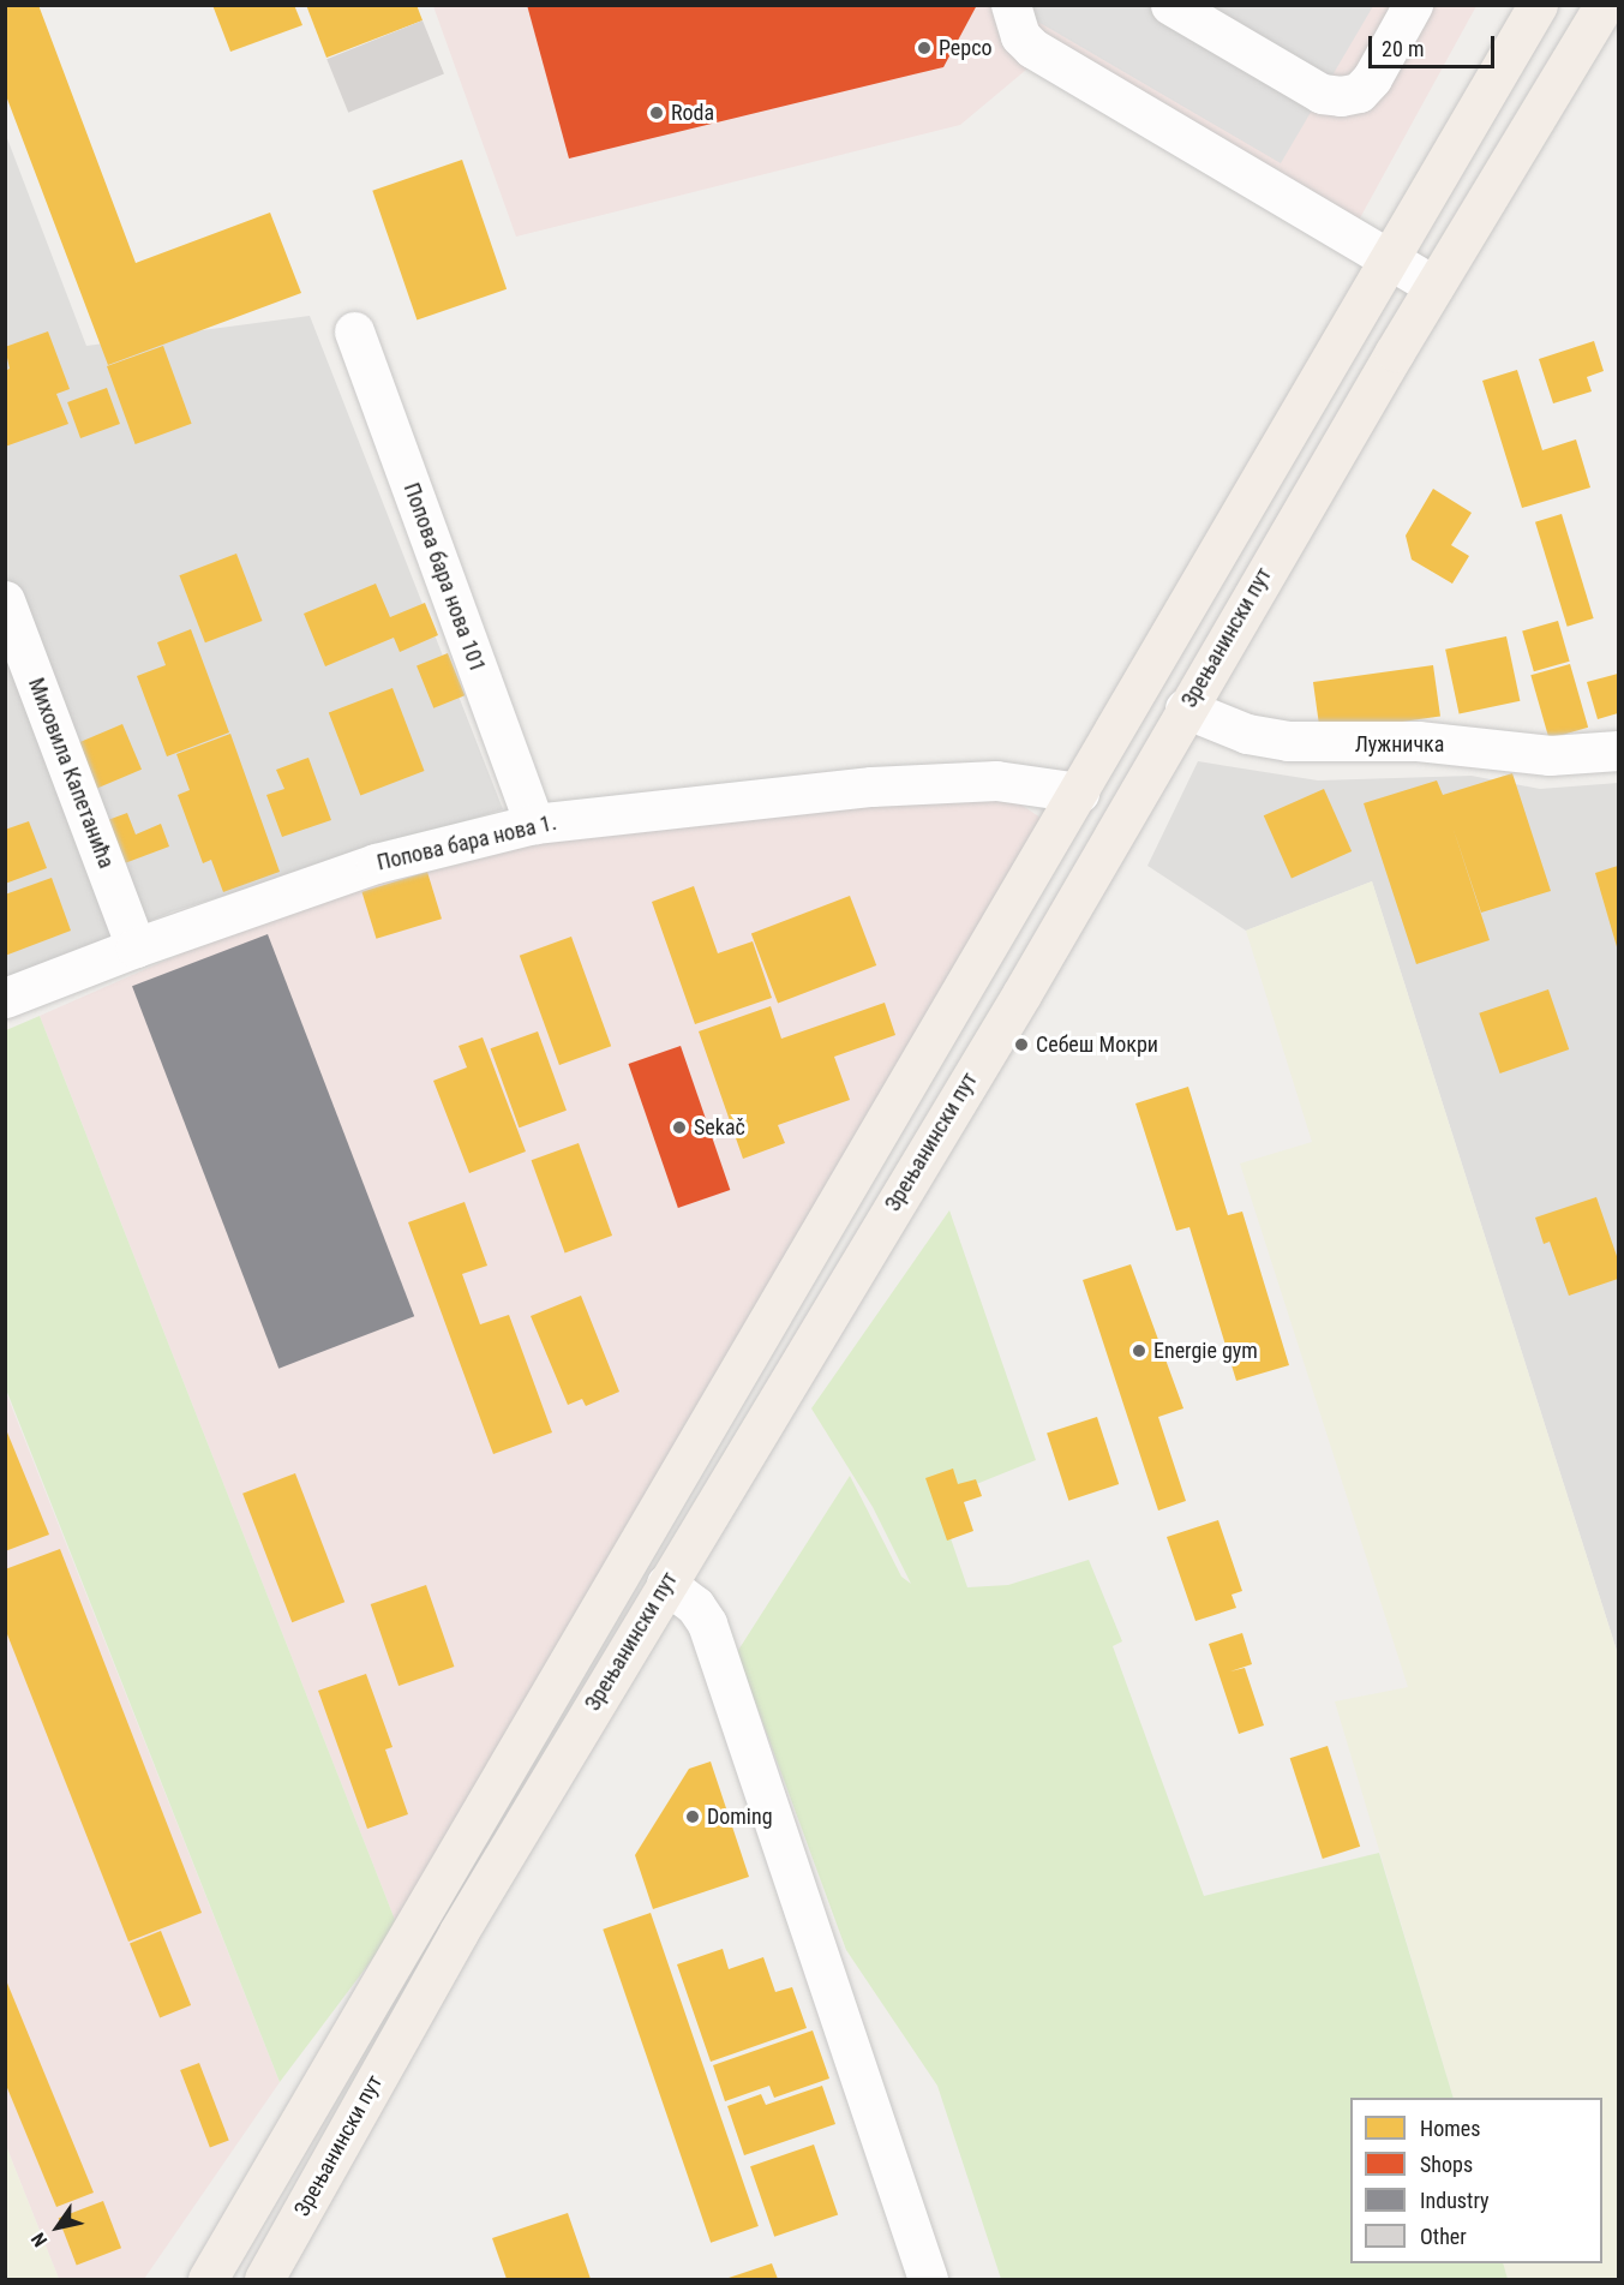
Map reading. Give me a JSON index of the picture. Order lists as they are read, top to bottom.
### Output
{
  "streets": {
    "main road": ["Зрењанински пут"],
    "street": [
      "Попова бара нова 101",
      "Лужничка",
      "Миховила Капетанића",
      "Попова бара нова 1."
    ]
  },
  "crossings": [
    ["Попова бара нова 101", "Попова бара нова 1."],
    ["Зрењанински пут", "Лужничка"],
    ["Зрењанински пут", "Попова бара нова 1."],
    ["Миховила Капетанића", "Попова бара нова 1."]
  ],
  "places": [
    "Pepco",
    "Roda",
    "Себеш Мокри",
    "Sekač",
    "Energie gym",
    "Doming"
  ],
  "legend": [
    "Homes",
    "Shops",
    "Industry",
    "Other"
  ],
  "scale_bar": "20 m",
  "north": "bottom left"
}
